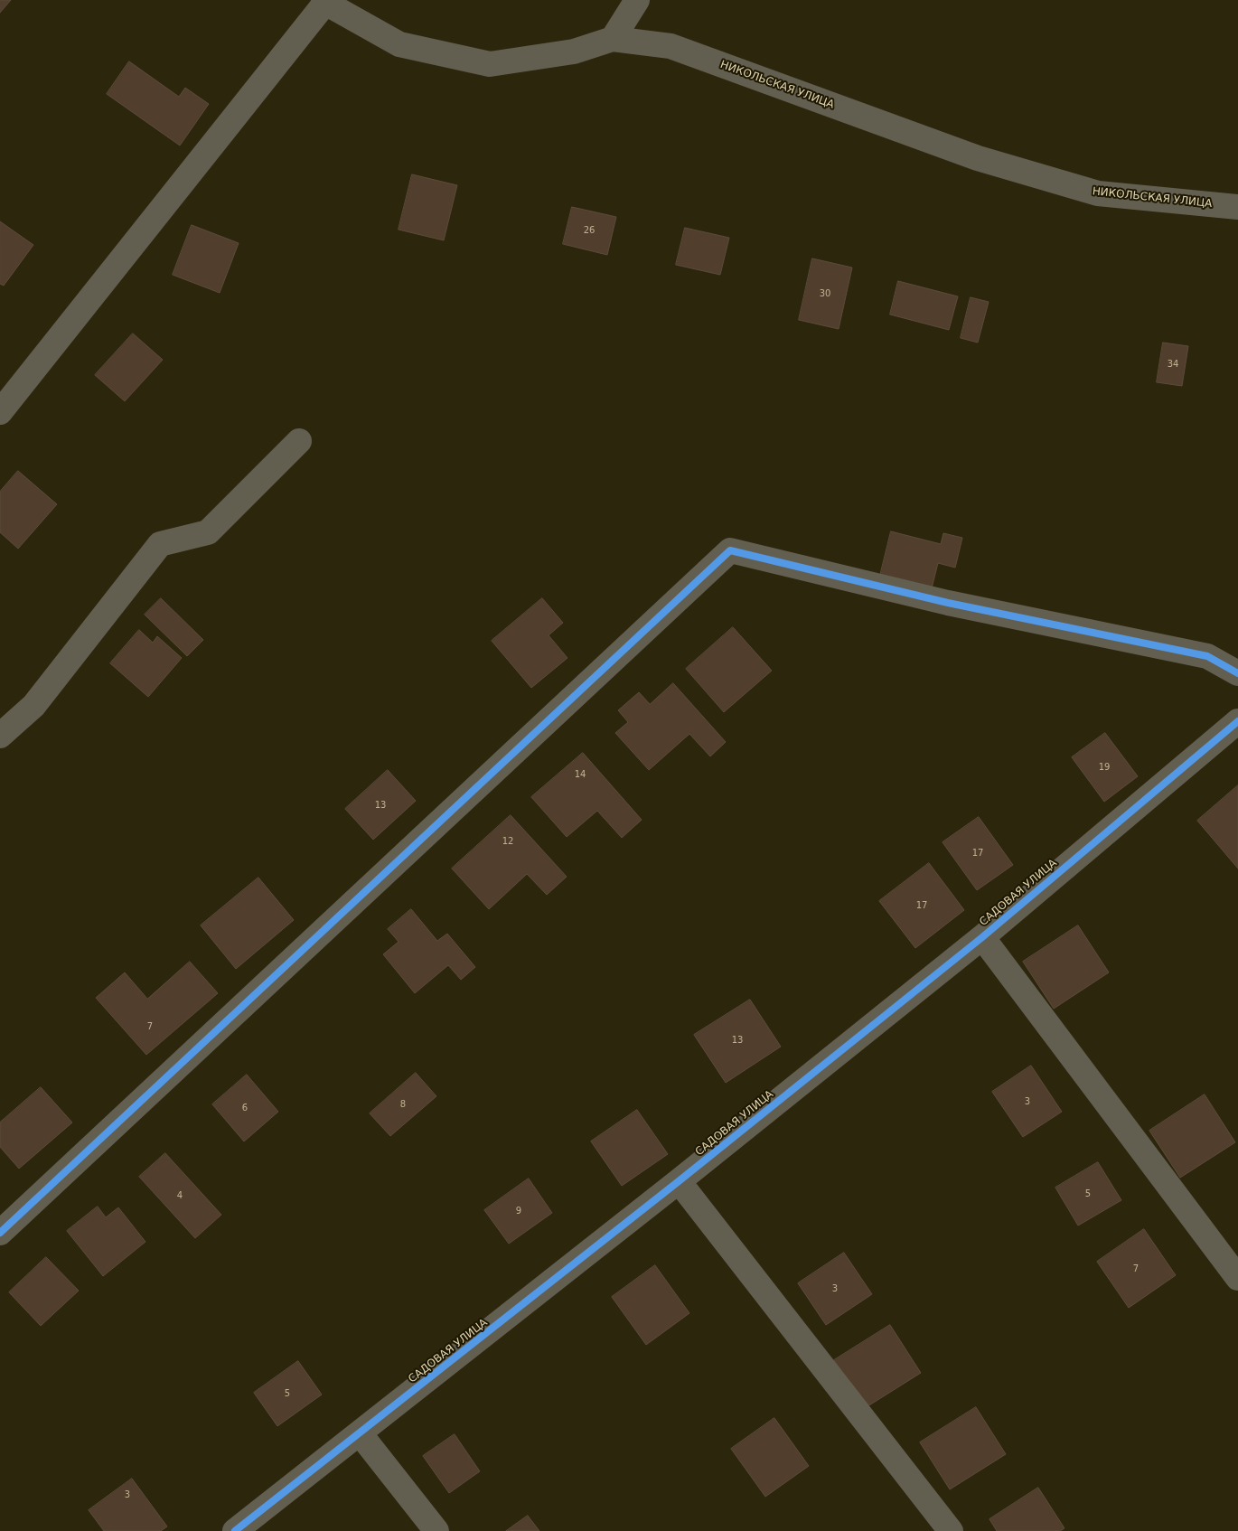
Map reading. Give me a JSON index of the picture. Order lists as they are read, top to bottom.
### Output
{
  "streets": {
    "street": ["НИКОЛЬСКАЯ УЛИЦА", "САДОВАЯ УЛИЦА"]
  },
  "house_numbers": [
    "26",
    "30",
    "34",
    "19",
    "14",
    "13",
    "12",
    "17",
    "17",
    "7",
    "13",
    "3",
    "8",
    "6",
    "5",
    "4",
    "9",
    "7",
    "3",
    "5",
    "3"
  ]
}
